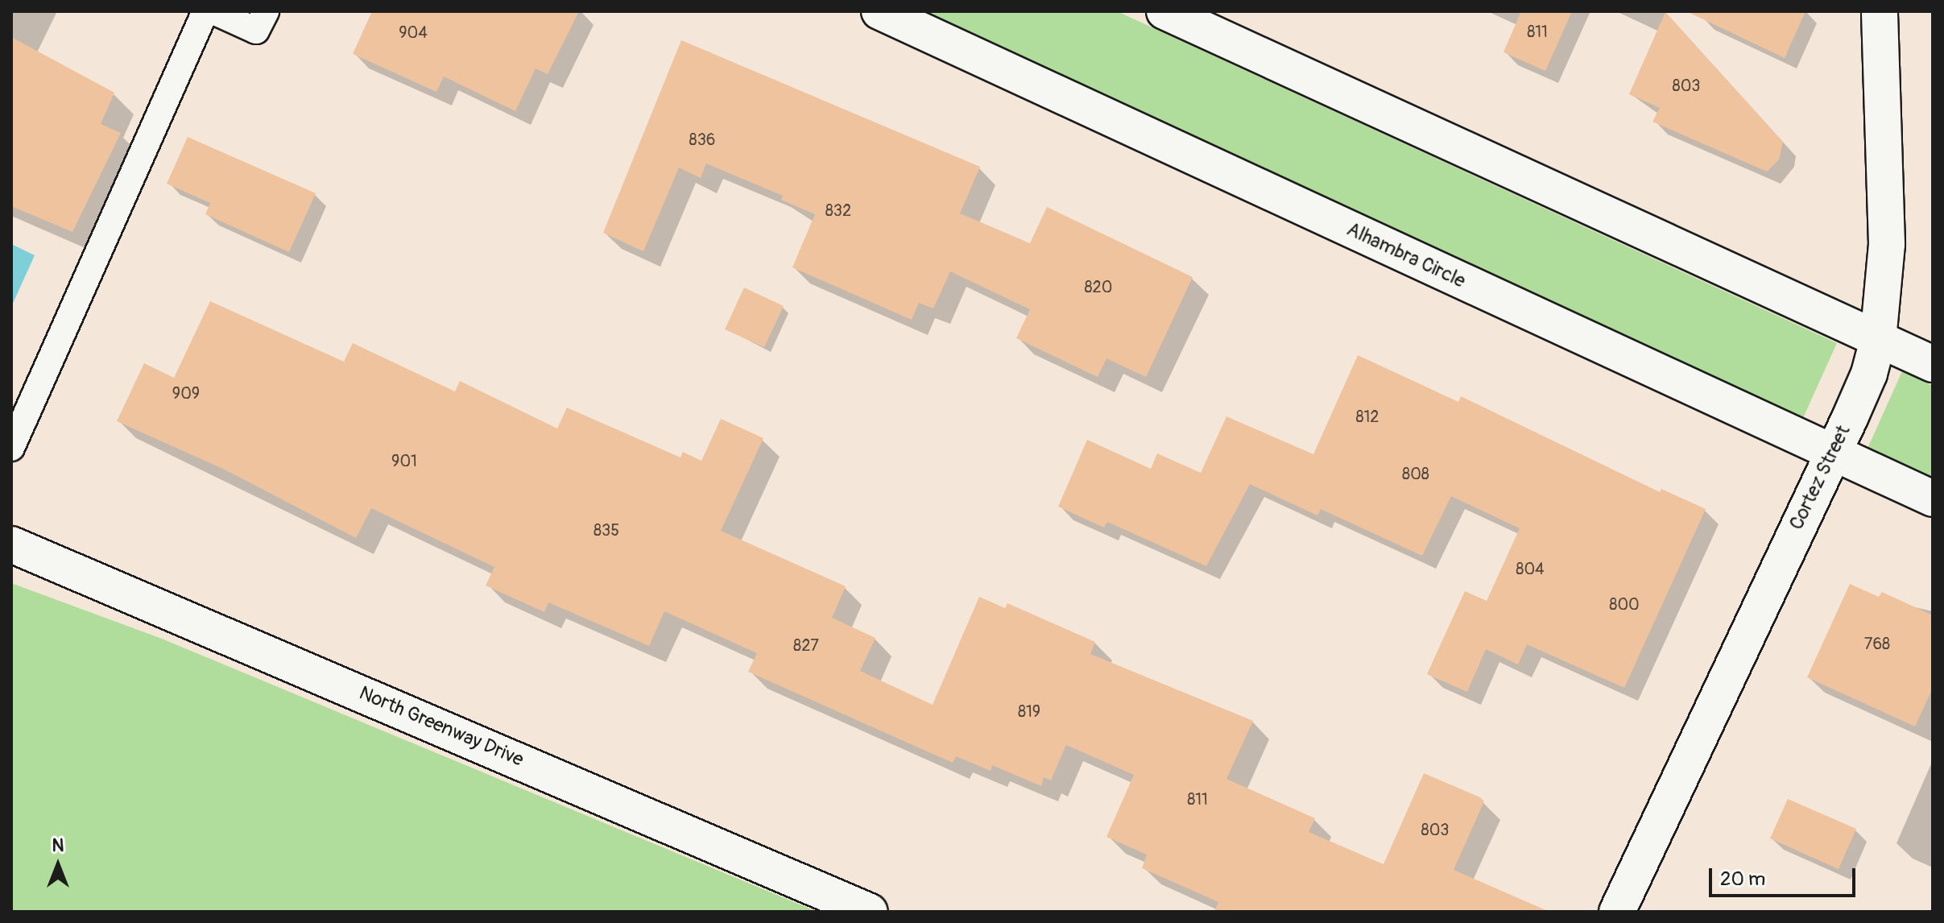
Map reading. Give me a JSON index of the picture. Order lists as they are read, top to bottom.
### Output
{
  "streets": {
    "street": ["Alhambra Circle", "Cortez Street", "North Greenway Drive"]
  },
  "crossings": [
    ["Alhambra Circle", "Cortez Street"]
  ],
  "house_numbers": [
    "811",
    "904",
    "803",
    "836",
    "832",
    "820",
    "909",
    "812",
    "901",
    "808",
    "835",
    "804",
    "800",
    "768",
    "827",
    "819",
    "811",
    "803"
  ],
  "scale_bar": "20 m",
  "north": "top"
}
